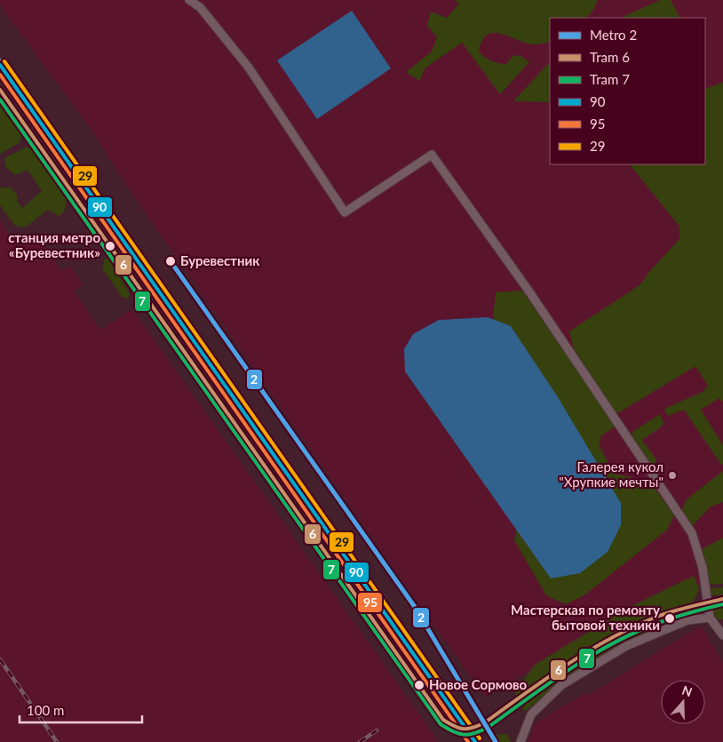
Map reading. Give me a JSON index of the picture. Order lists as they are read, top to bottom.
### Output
{
  "places": [
    "станция метро «Буревестник»",
    "Буревестник",
    "Галерея кукол \"Хрупкие мечты\"",
    "Мастерская по ремонту бытовой техники",
    "Новое Сормово"
  ],
  "lines": [
    "transit line 29",
    "transit line 90",
    "transit line 95",
    "tram line 6",
    "tram line 7",
    "metro line 2"
  ],
  "legend": [
    "Metro 2",
    "Tram 6",
    "Tram 7",
    "90",
    "95",
    "29"
  ],
  "scale_bar": "100 m",
  "north": "top"
}
